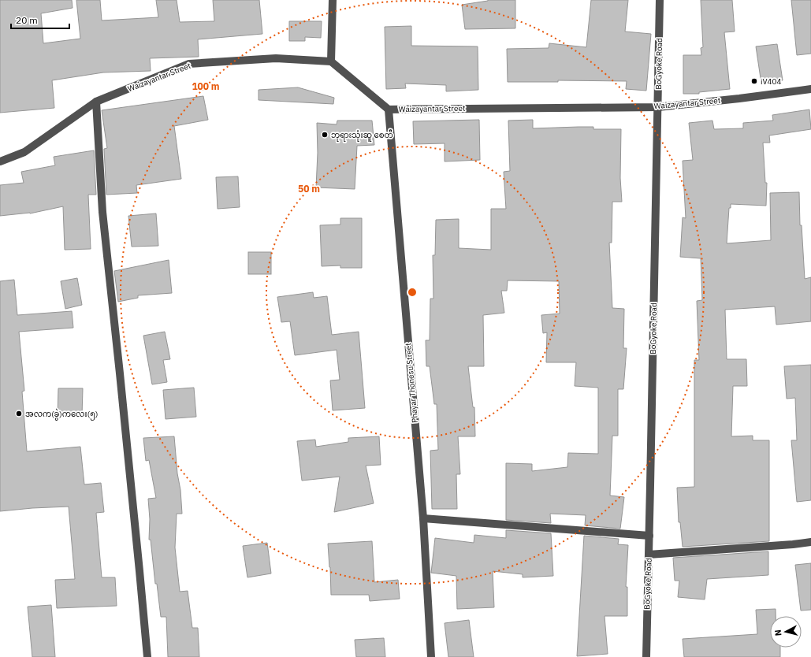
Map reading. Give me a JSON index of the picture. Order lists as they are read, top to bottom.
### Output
{
  "streets": {
    "street": ["BoGyoke Road", "Waizayantar Street", "Phayar Thonesu Street"]
  },
  "crossings": [
    ["BoGyoke Road", "Waizayantar Street"],
    ["Waizayantar Street", "Phayar Thonesu Street"]
  ],
  "places": ["iV404", "ဘုရားသုံးဆူ စေတီ", "အလက(ခွဲ)ကလေး(၅)"],
  "scale_bar": "20 m",
  "north": "left",
  "rings": ["100 m", "50 m"]
}
